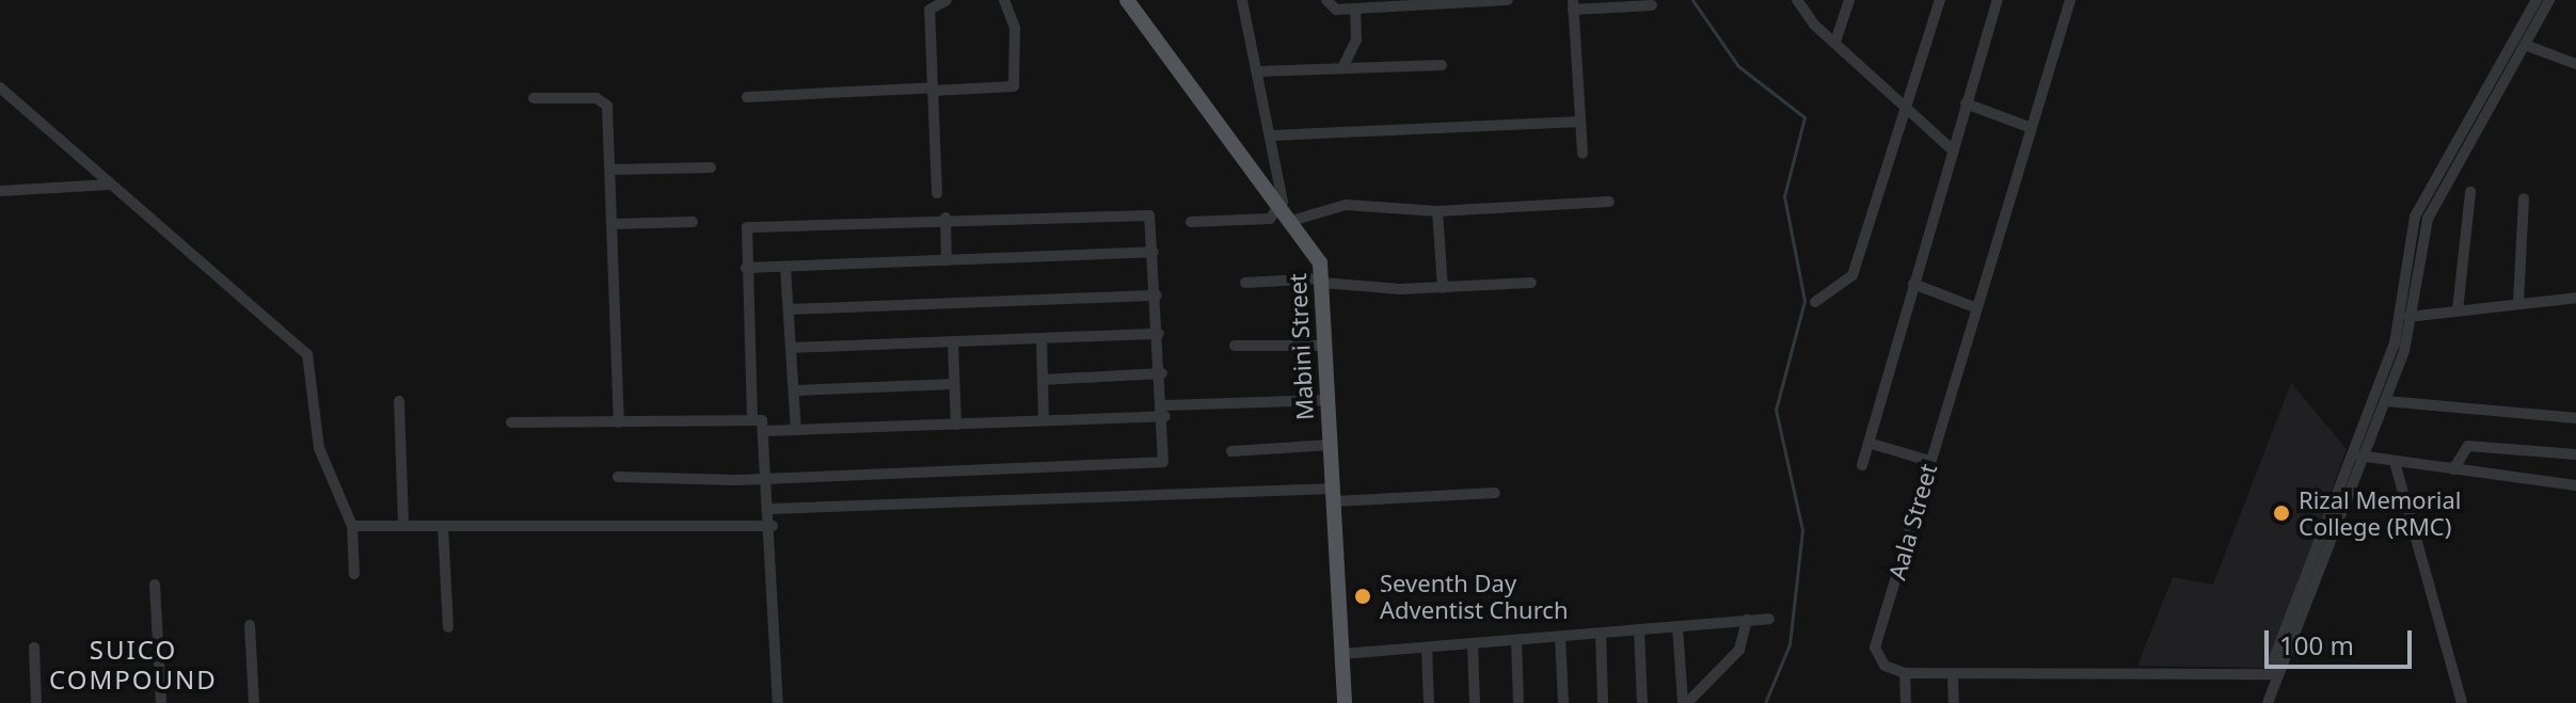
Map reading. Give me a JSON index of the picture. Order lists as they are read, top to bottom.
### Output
{
  "streets": {
    "main road": ["Mabini Street"],
    "street": ["Aala Street"]
  },
  "districts": ["SUICO COMPOUND"],
  "places": ["Rizal Memorial College (RMC)", "Seventh Day Adventist Church"],
  "scale_bar": "100 m"
}
